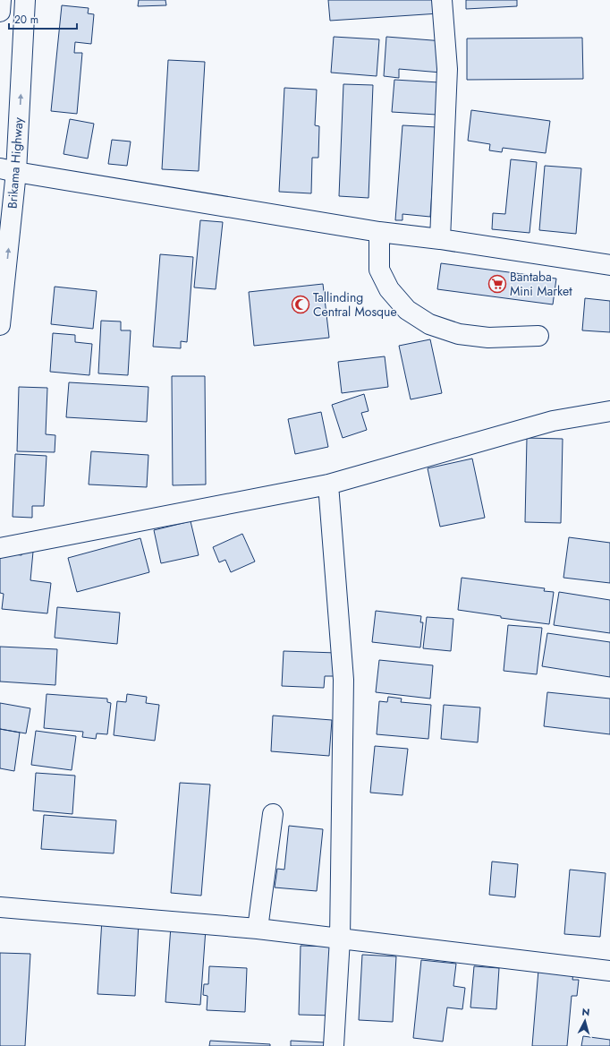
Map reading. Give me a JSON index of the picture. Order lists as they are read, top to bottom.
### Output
{
  "streets": {
    "main road": ["Brikama Highway"]
  },
  "one_way": ["Brikama Highway"],
  "places": {
    "supermarket": ["Bantaba Mini Market"],
    "mosque": ["Tallinding Central Mosque"]
  },
  "scale_bar": "20 m",
  "north": "top"
}
